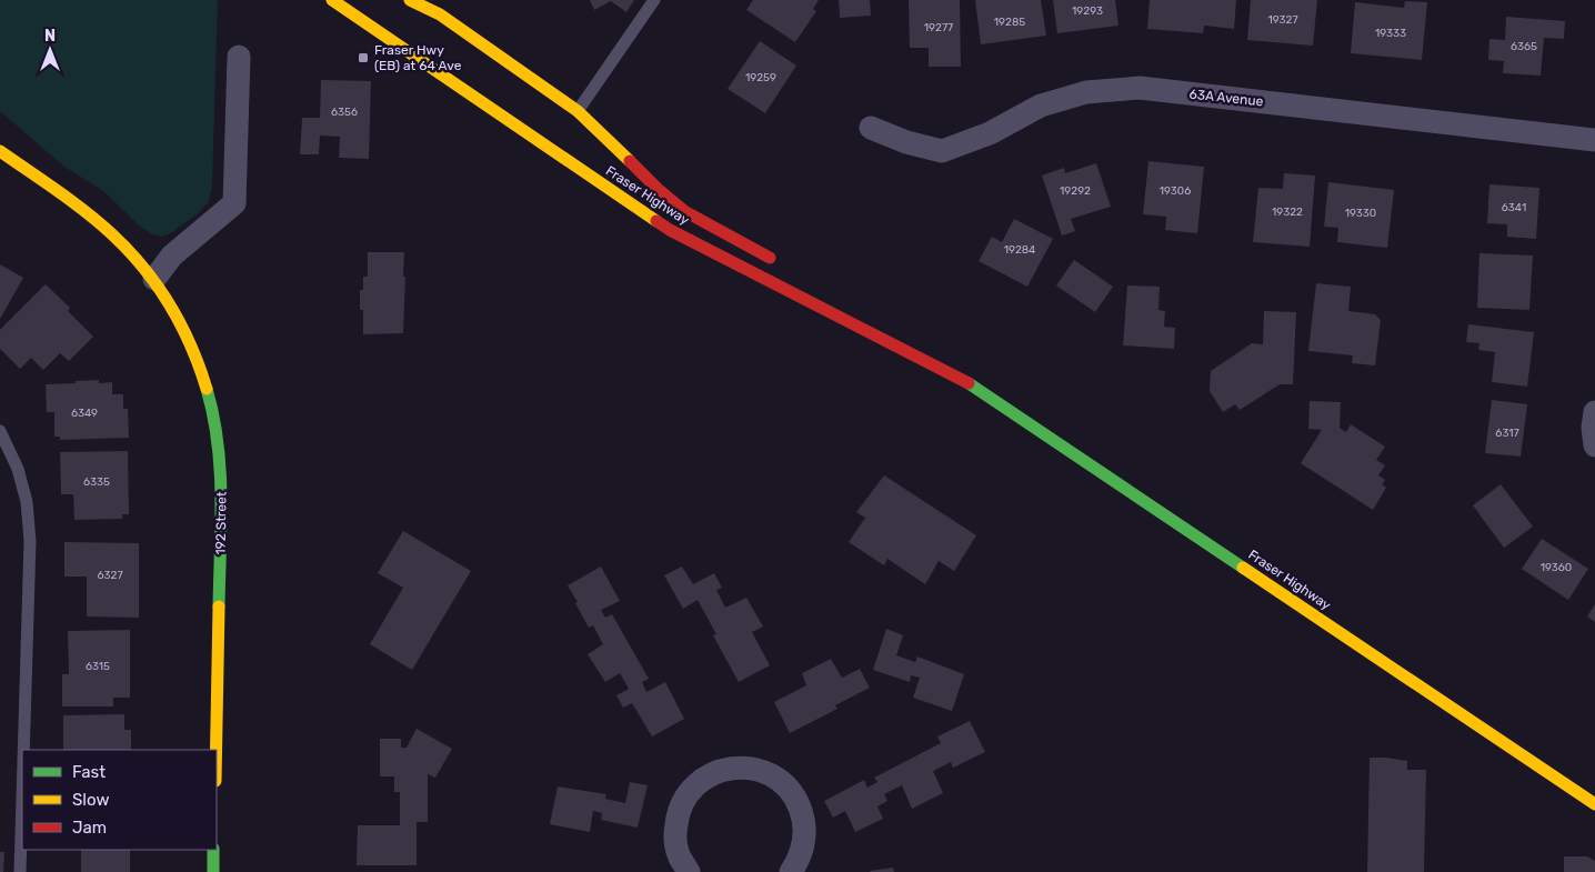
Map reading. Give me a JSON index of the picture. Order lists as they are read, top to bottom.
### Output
{
  "streets": {
    "main road": ["Fraser Highway", "192 Street"],
    "street": ["63A Avenue"]
  },
  "places": {
    "transit": ["Fraser Hwy (EB) at 64 Ave"]
  },
  "house_numbers": [
    "19293",
    "19327",
    "19285",
    "19277",
    "19333",
    "6365",
    "19259",
    "6356",
    "19292",
    "19306",
    "6341",
    "19322",
    "19330",
    "19284",
    "6349",
    "6317",
    "6335",
    "19360",
    "6327",
    "6315"
  ],
  "legend": ["Fast", "Slow", "Jam"],
  "north": "top"
}
